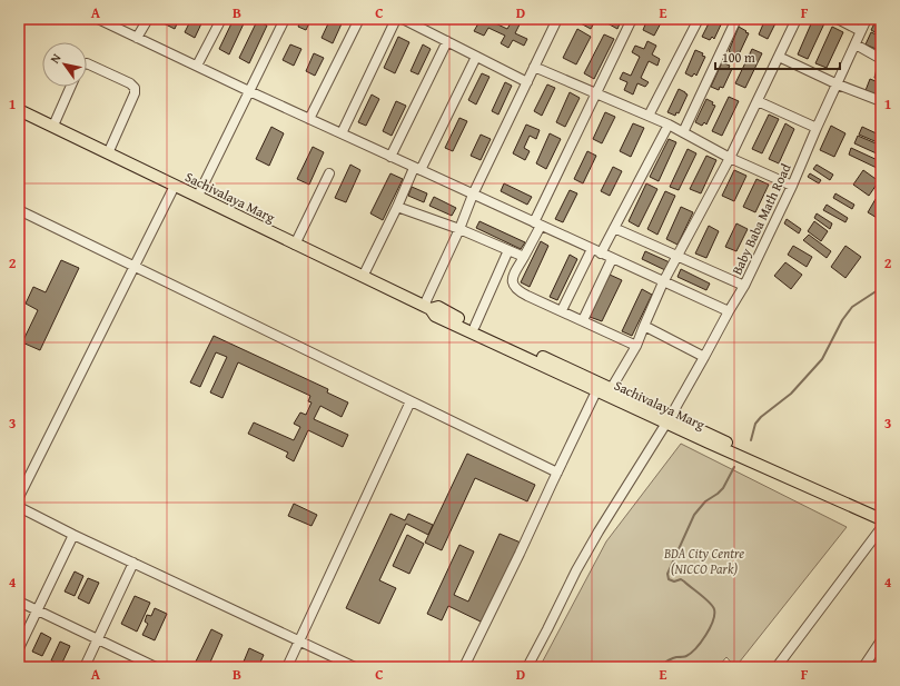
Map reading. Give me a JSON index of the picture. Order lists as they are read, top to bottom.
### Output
{
  "streets": {
    "main road": ["Sachivalaya Marg"],
    "street": ["Baby Baba Math Road"]
  },
  "crossings": [
    ["Sachivalaya Marg", "Baby Baba Math Road"]
  ],
  "parks": ["BDA City Centre (NICCO Park)"],
  "scale_bar": "100 m",
  "north": "top left",
  "grid": {
    "columns": [
      "A",
      "B",
      "C",
      "D",
      "E",
      "F"
    ],
    "rows": [
      "1",
      "2",
      "3",
      "4"
    ]
  }
}
